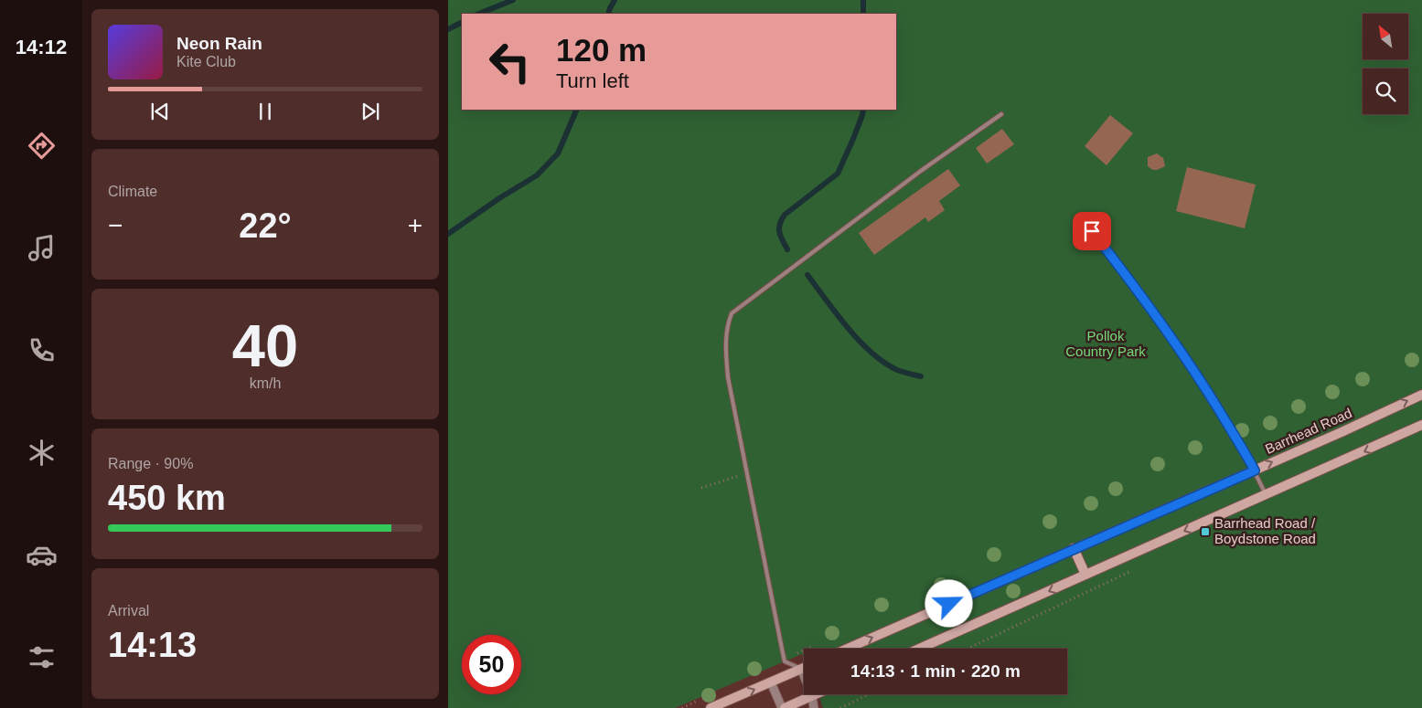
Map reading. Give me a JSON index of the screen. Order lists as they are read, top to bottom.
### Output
{
  "streets": {
    "main road": ["Barrhead Road"]
  },
  "parks": ["Pollok Country Park"],
  "places": {
    "transit": ["Barrhead Road / Boydstone Road"]
  },
  "north": "top left",
  "page": {
    "tabs": "14:12",
    "turn": ["120 m", "Turn left"],
    "song": ["Neon Rain", "Kite Club"],
    "tile": [
      "Climate",
      ["40", "km/h"],
      ["Range · 90%", "450 km"],
      ["Arrival", "14:13"]
    ],
    "heat": ["−", "22°", "+"],
    "limit": "50",
    "trip": "14:13 · 1 min · 220 m"
  }
}
